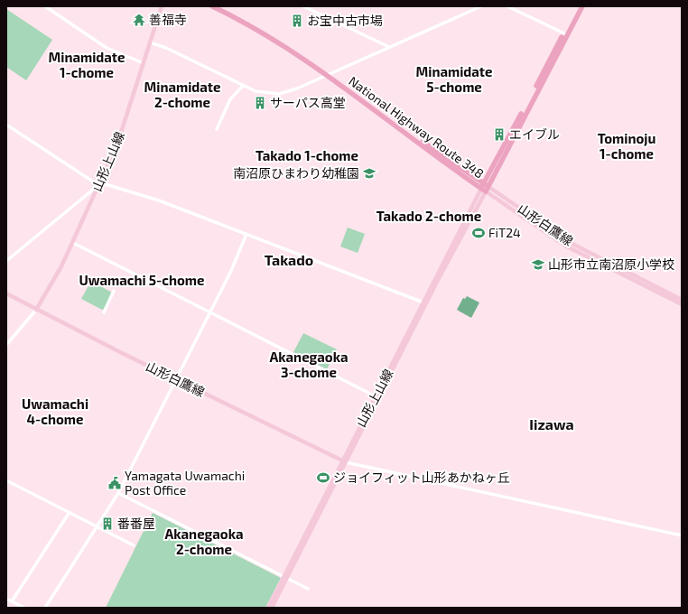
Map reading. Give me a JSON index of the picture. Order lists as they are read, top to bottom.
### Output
{
  "streets": {
    "highway": ["National Highway Route 348"],
    "main road": ["山形上山線", "山形白鷹線"]
  },
  "crossings": [
    ["National Highway Route 348", "山形上山線"],
    ["National Highway Route 348", "山形白鷹線"],
    ["山形上山線", "山形白鷹線"]
  ],
  "districts": [
    "Minamidate 1-chome",
    "Minamidate 5-chome",
    "Minamidate 2-chome",
    "Tominoju 1-chome",
    "Takado 1-chome",
    "Takado 2-chome",
    "Takado",
    "Uwamachi 5-chome",
    "Akanegaoka 3-chome",
    "Uwamachi 4-chome",
    "Iizawa",
    "Akanegaoka 2-chome"
  ],
  "places": {
    "temple": ["善福寺"],
    "building": [
      "お宝中古市場",
      "サーパス高堂",
      "エイブル",
      "番番屋"
    ],
    "school or university": ["南沼原ひまわり幼稚園", "山形市立南沼原小学校"],
    "sports": ["FiT24", "ジョイフィット山形あかねヶ丘"],
    "public building": ["Yamagata Uwamachi Post Office"]
  }
}
